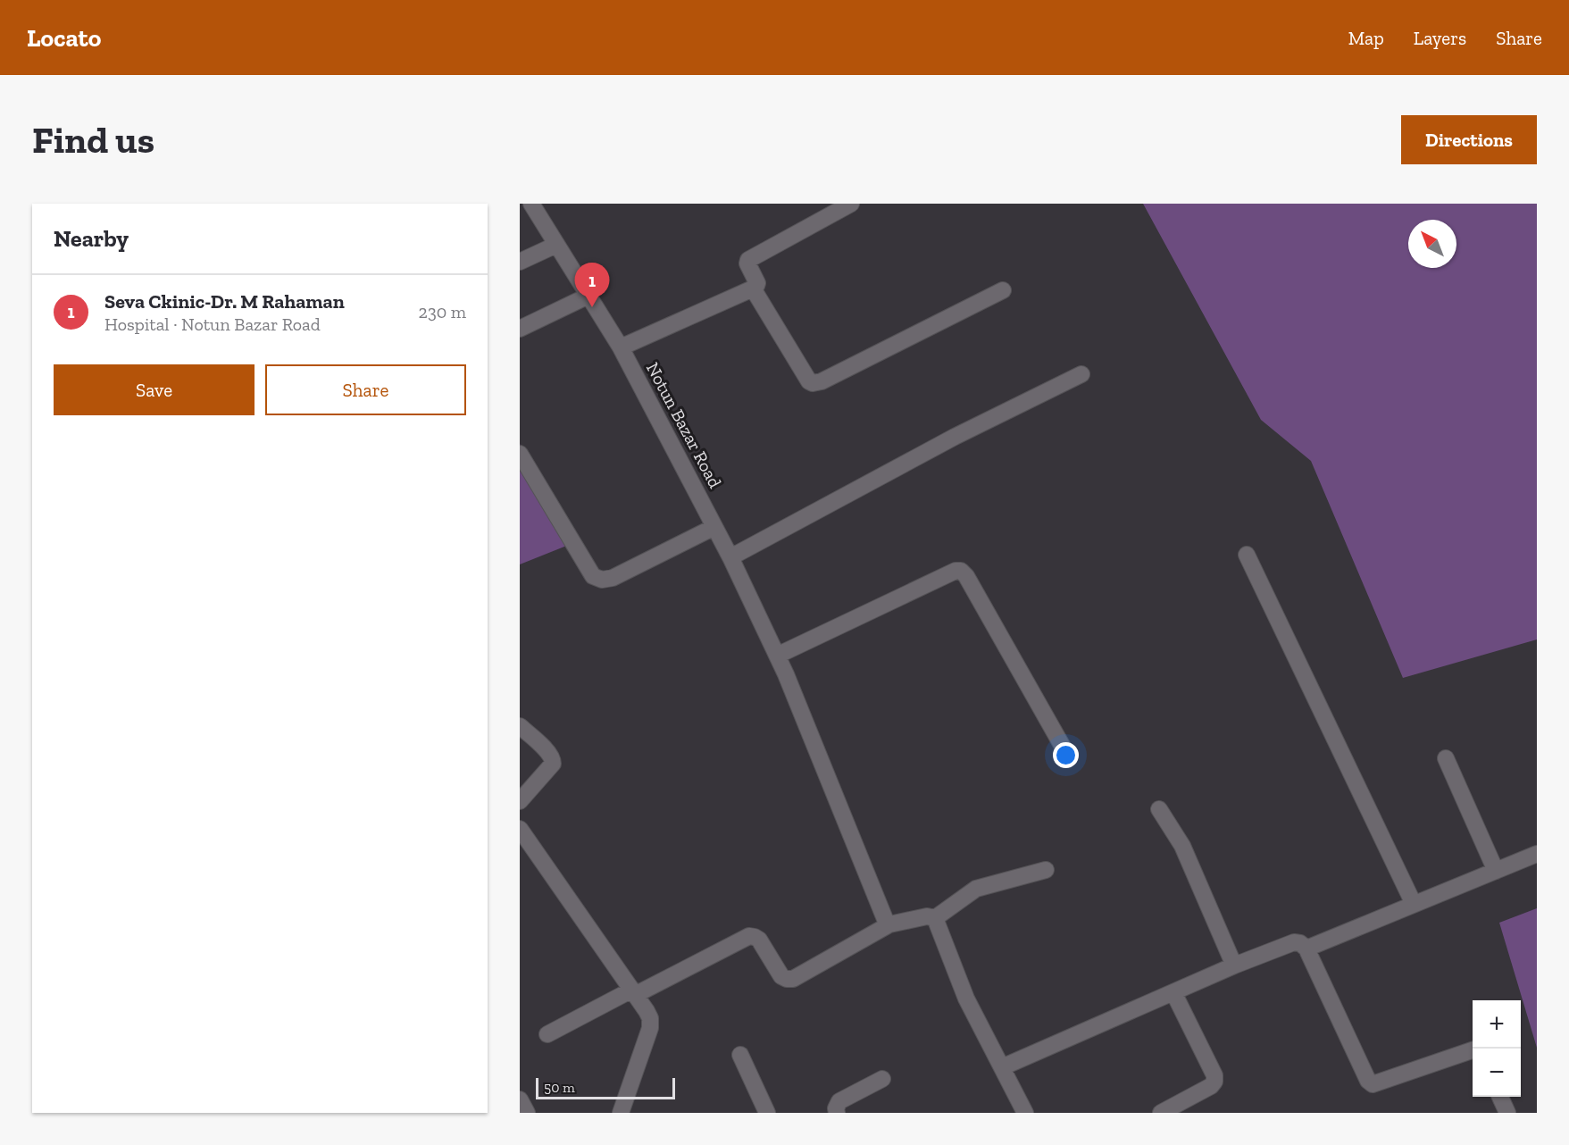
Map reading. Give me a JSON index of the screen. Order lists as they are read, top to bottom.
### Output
{
  "streets": {
    "street": ["Notun Bazar Road"]
  },
  "scale_bar": "50 m",
  "north": "top left",
  "page": {
    "header": "Locato",
    "nav": ["Map", "Layers", "Share"],
    "buttons": [
      "Directions",
      ["Save", "Share"]
    ],
    "title": "Find us",
    "heading": "Nearby",
    "pins": "1",
    "list": [
      {
        "mark": "1",
        "name": "Seva Ckinic-Dr. M Rahaman",
        "note": "Hospital · Notun Bazar Road",
        "value": "230 m"
      }
    ],
    "map_buttons": ["+", "−"],
    "scale": "50 m"
  }
}
